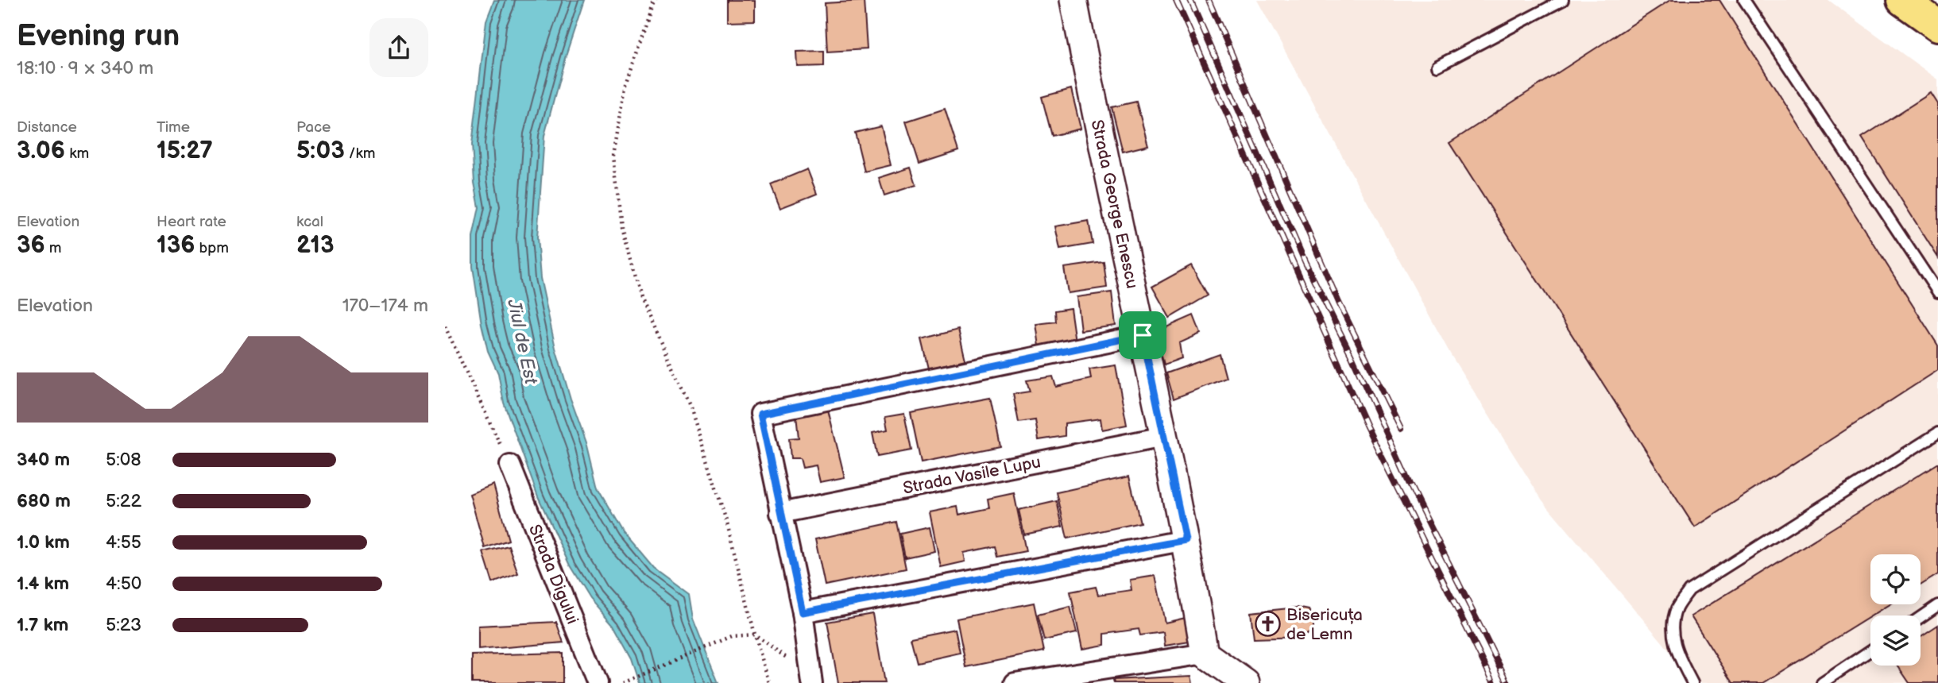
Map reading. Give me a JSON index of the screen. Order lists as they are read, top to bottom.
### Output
{
  "streets": {
    "street": ["Strada George Enescu", "Strada Vasile Lupu", "Strada Digului"]
  },
  "crossings": [
    ["Strada George Enescu", "Strada Vasile Lupu"]
  ],
  "water": ["Jiul de Est"],
  "places": {
    "church": ["Bisericuța de Lemn"]
  },
  "page": {
    "heading": ["Evening run", "18:10 · 9 × 340 m"],
    "stats": [
      ["Distance", "3.06 km"],
      ["Time", "15:27"],
      ["Pace", "5:03 /km"],
      ["Elevation", "36 m"],
      ["Heart rate", "136 bpm"],
      ["kcal", "213"]
    ],
    "chart": ["Elevation", "170–174 m"],
    "list": [
      {
        "name": "340 m",
        "note": "5:08"
      },
      {
        "name": "680 m",
        "note": "5:22"
      },
      {
        "name": "1.0 km",
        "note": "4:55"
      },
      {
        "name": "1.4 km",
        "note": "4:50"
      },
      {
        "name": "1.7 km",
        "note": "5:23"
      }
    ]
  }
}
